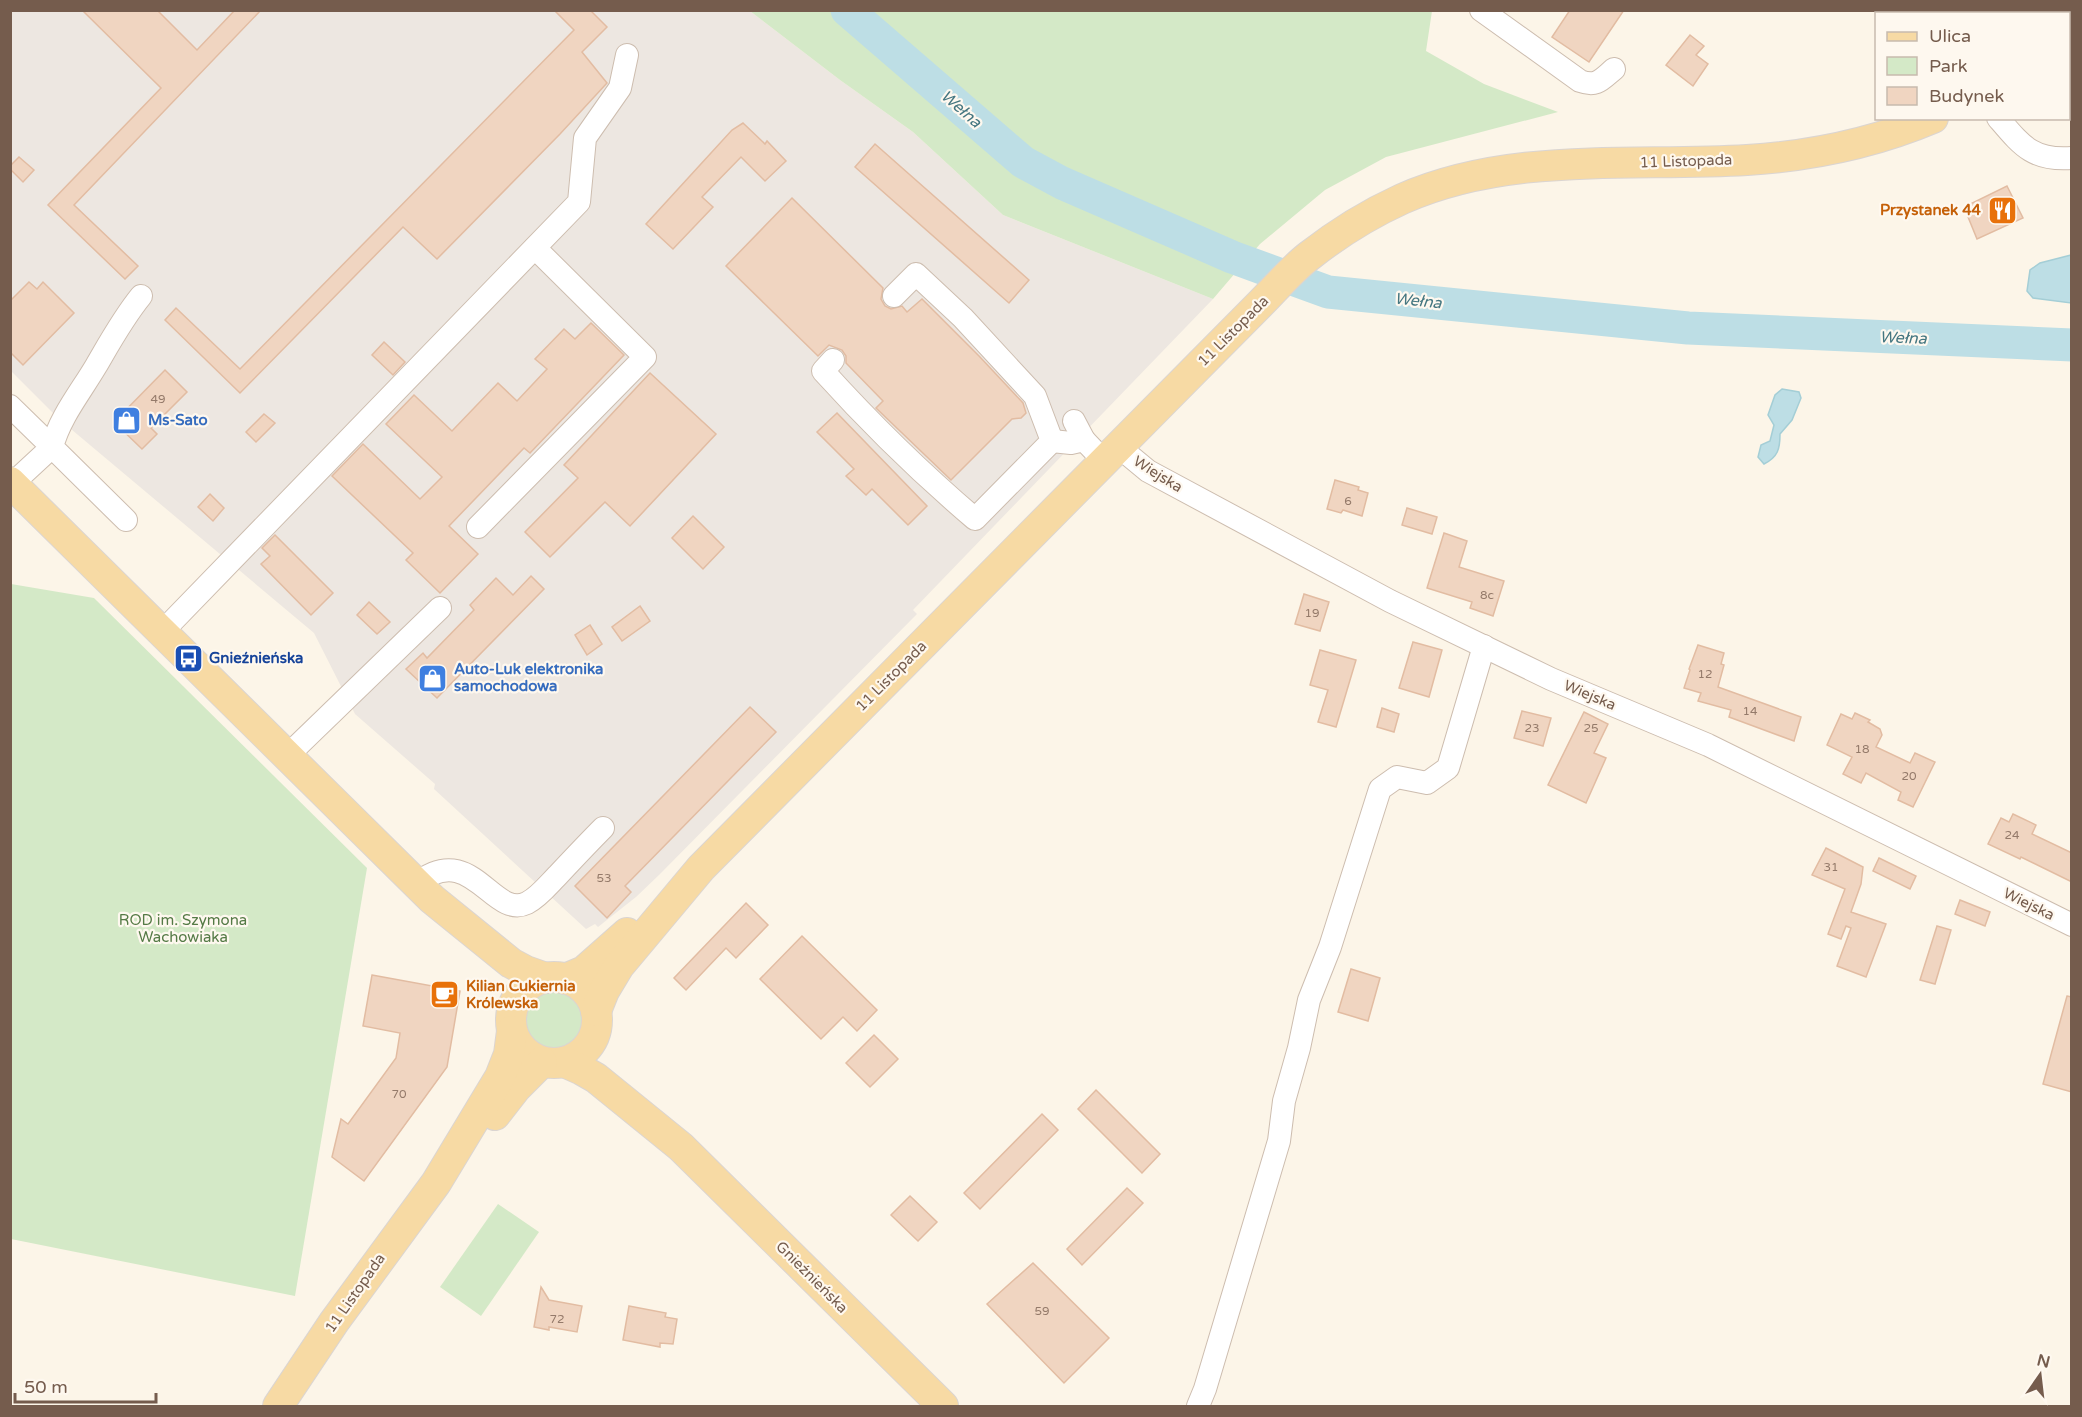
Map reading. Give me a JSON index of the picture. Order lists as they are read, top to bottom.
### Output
{
  "streets": {
    "main road": ["11 Listopada", "Gnieźnieńska"],
    "street": ["Wiejska"]
  },
  "crossings": [
    ["11 Listopada", "Wiejska"],
    ["11 Listopada", "Gnieźnieńska"]
  ],
  "water": ["Wełna"],
  "parks": ["ROD im. Szymona Wachowiaka"],
  "places": {
    "restaurant": ["Przystanek 44"],
    "shop": ["Ms-Sato", "Auto-Luk elektronika samochodowa"],
    "bus stop": ["Gnieźnieńska"],
    "cafe": ["Kilian Cukiernia Królewska"]
  },
  "house_numbers": [
    "49",
    "6",
    "8c",
    "19",
    "12",
    "14",
    "23",
    "25",
    "18",
    "20",
    "24",
    "31",
    "53",
    "70",
    "59",
    "72"
  ],
  "legend": ["Ulica", "Park", "Budynek"],
  "scale_bar": "50 m",
  "north": "top"
}
